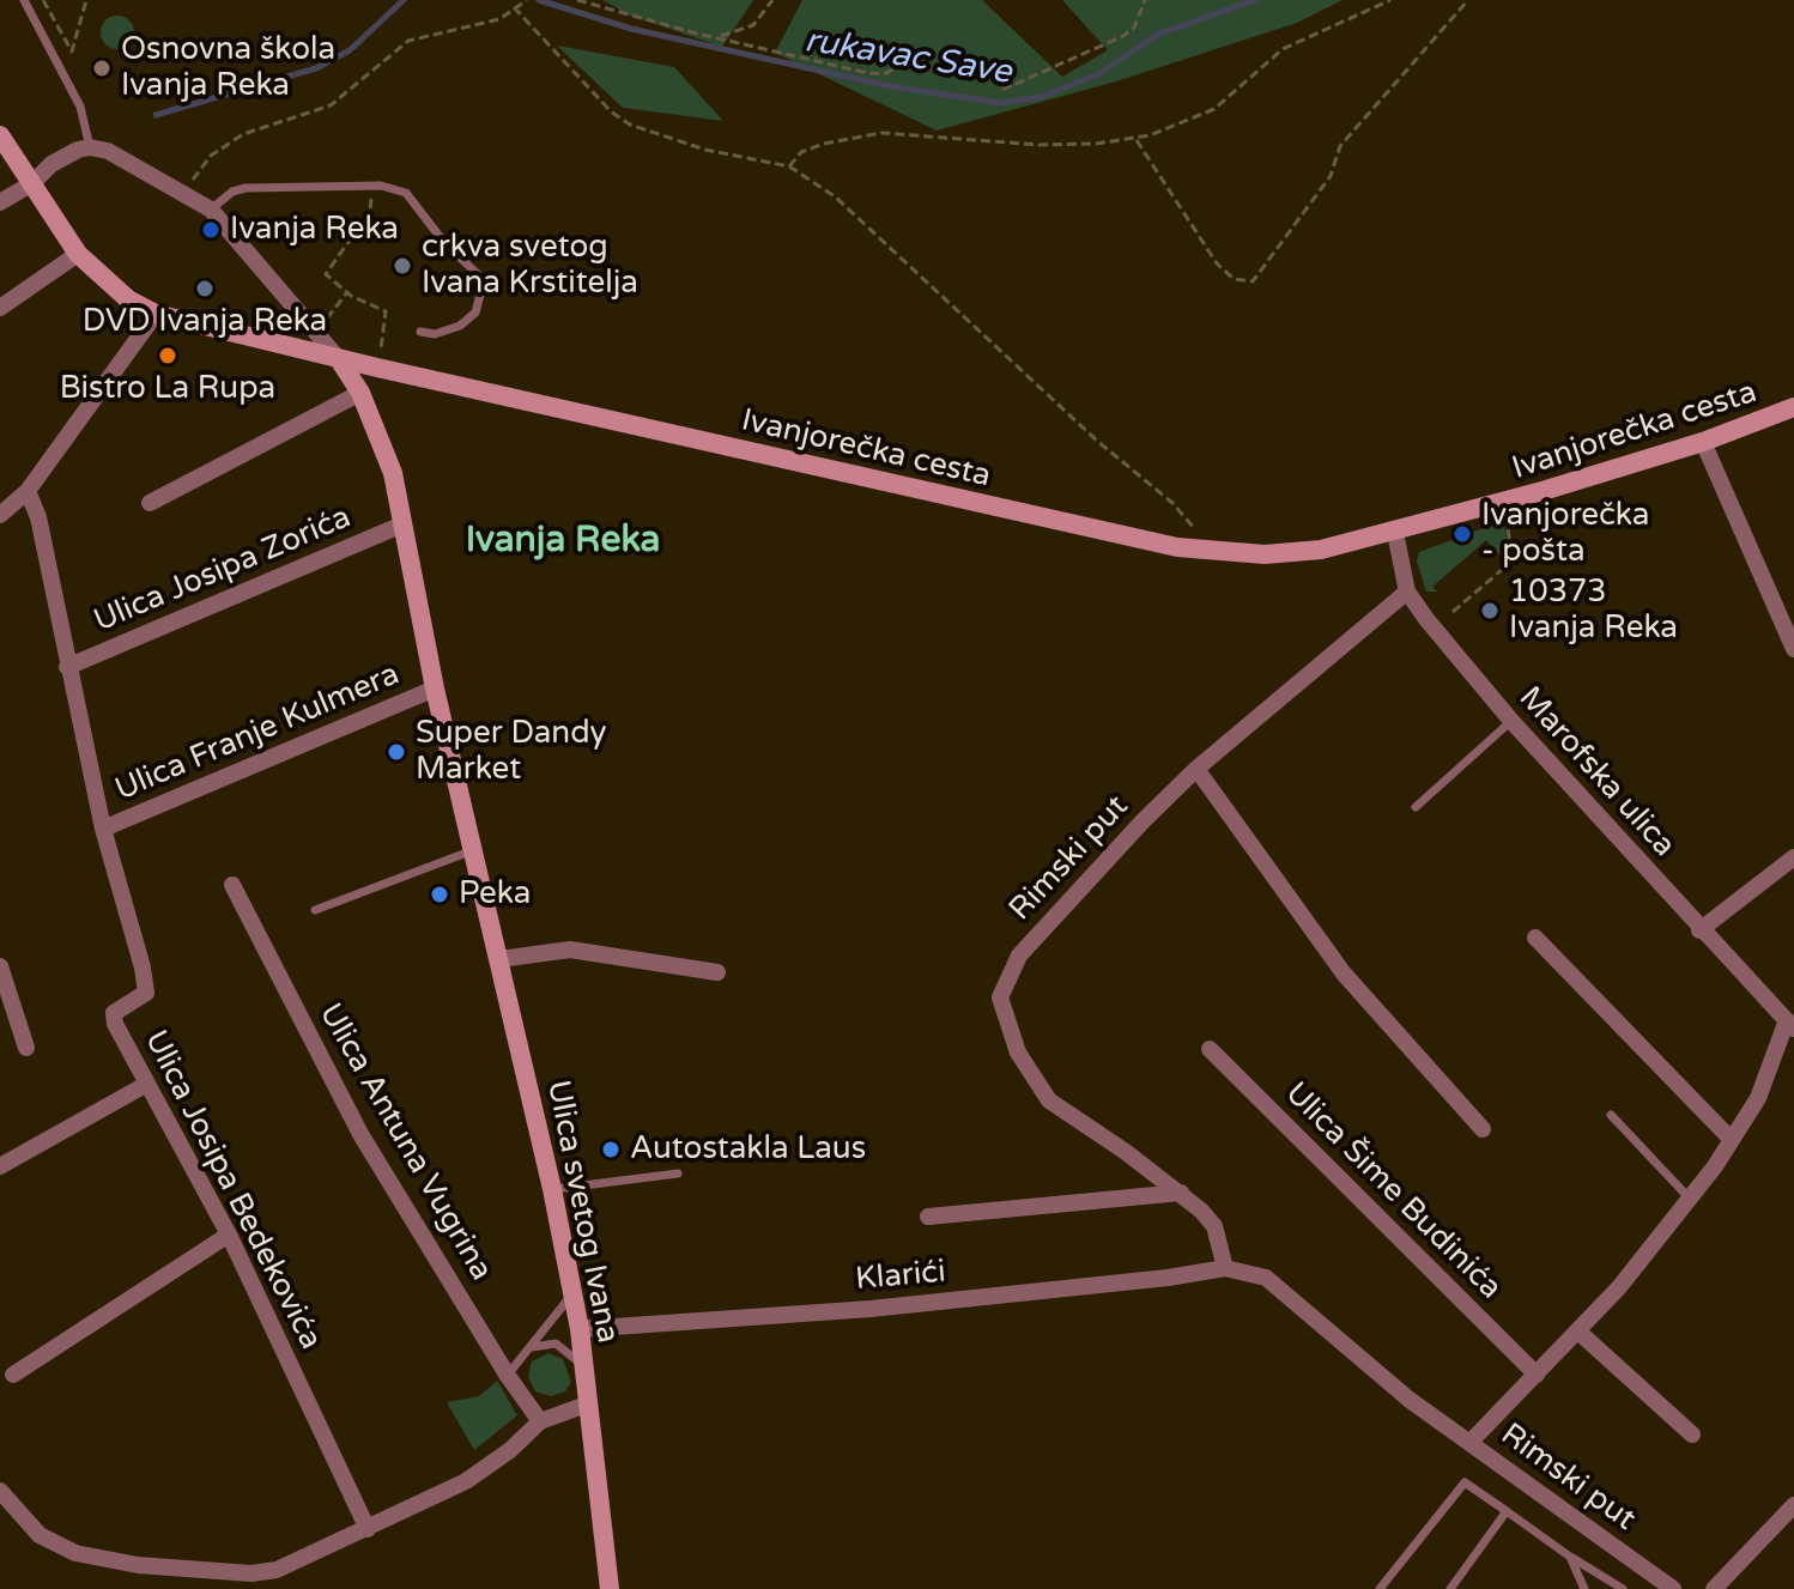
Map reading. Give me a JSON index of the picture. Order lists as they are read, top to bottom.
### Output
{
  "streets": {
    "main road": ["Ivanjorečka cesta", "Ulica svetog Ivana"],
    "street": [
      "Ulica Josipa Zorića",
      "Ulica Franje Kulmera",
      "Marofska ulica",
      "Rimski put",
      "Ulica Antuna Vugrina",
      "Ulica Josipa Bedekovića",
      "Ulica Šime Budinića",
      "Klarići"
    ]
  },
  "crossings": [
    ["Ivanjorečka cesta", "Marofska ulica"],
    ["Ivanjorečka cesta", "Ulica svetog Ivana"],
    ["Ulica Josipa Zorića", "Ulica Josipa Bedekovića"],
    ["Ulica Josipa Zorića", "Ulica svetog Ivana"],
    ["Ulica Franje Kulmera", "Ulica Josipa Bedekovića"],
    ["Ulica Franje Kulmera", "Ulica svetog Ivana"],
    ["Marofska ulica", "Rimski put"],
    ["Rimski put", "Klarići"],
    ["Ulica Antuna Vugrina", "Ulica svetog Ivana"],
    ["Ulica svetog Ivana", "Klarići"]
  ],
  "districts": ["Ivanja Reka"],
  "water": ["rukavac Save"],
  "places": [
    "Osnovna škola Ivanja Reka",
    "Ivanja Reka",
    "crkva svetog Ivana Krstitelja",
    "DVD Ivanja Reka",
    "Bistro La Rupa",
    "Ivanjorečka - pošta",
    "10373 Ivanja Reka",
    "Super Dandy Market",
    "Peka",
    "Autostakla Laus"
  ]
}
